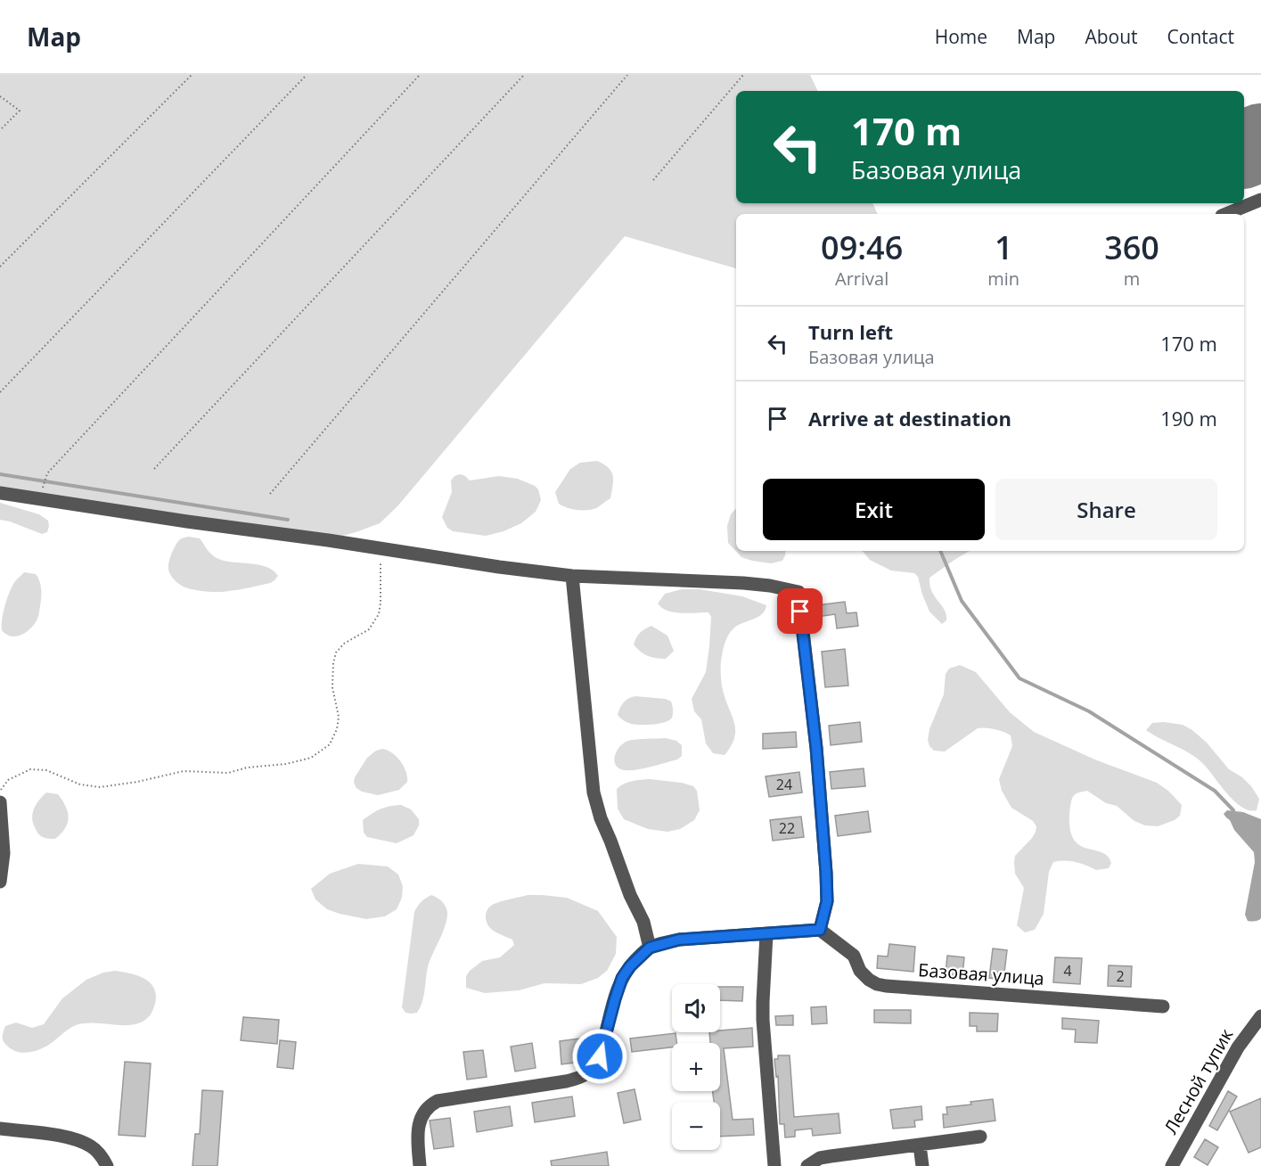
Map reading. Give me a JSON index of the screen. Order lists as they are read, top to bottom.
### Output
{
  "streets": {
    "street": ["Базовая улица", "Лесной тупик"]
  },
  "house_numbers": [
    "24",
    "22",
    "4",
    "2"
  ],
  "page": {
    "header": "Map",
    "nav": [
      "Home",
      "Map",
      "About",
      "Contact"
    ],
    "turn": ["170 m", "Базовая улица"],
    "eta": [
      "09:46",
      "Arrival",
      "1",
      "min",
      "360",
      "m"
    ],
    "list": [
      {
        "name": "Turn left",
        "note": "Базовая улица",
        "value": "170 m"
      },
      {
        "name": "Arrive at destination",
        "value": "190 m"
      }
    ],
    "buttons": ["Exit", "Share"],
    "map_buttons": ["+", "−"]
  }
}
